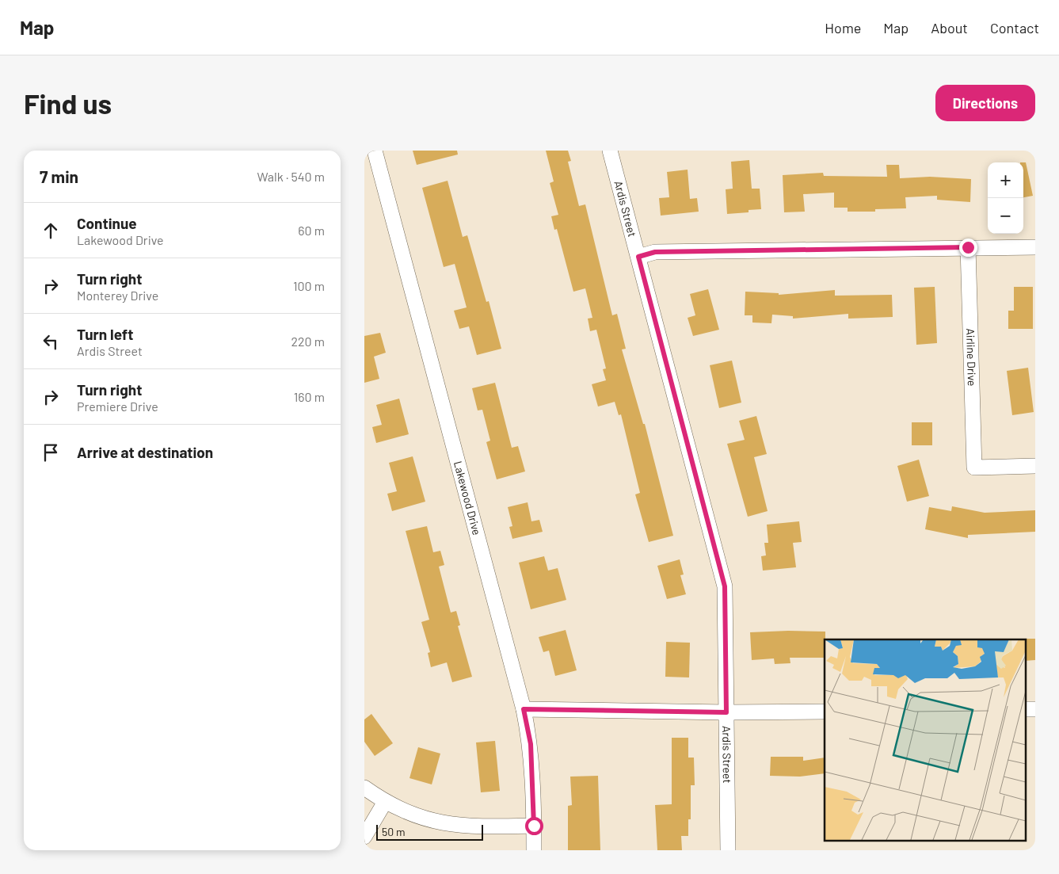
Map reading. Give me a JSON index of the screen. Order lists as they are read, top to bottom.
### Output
{
  "streets": {
    "street": ["Ardis Street", "Airline Drive", "Lakewood Drive"]
  },
  "scale_bar": "50 m",
  "page": {
    "header": "Map",
    "nav": [
      "Home",
      "Map",
      "About",
      "Contact"
    ],
    "buttons": "Directions",
    "title": "Find us",
    "heading": ["7 min", "Walk · 540 m"],
    "map_buttons": ["+", "−"],
    "list": [
      ["Continue", "Lakewood Drive", "60 m"],
      ["Turn right", "Monterey Drive", "100 m"],
      ["Turn left", "Ardis Street", "220 m"],
      ["Turn right", "Premiere Drive", "160 m"],
      "Arrive at destination"
    ],
    "scale": "50 m"
  }
}
